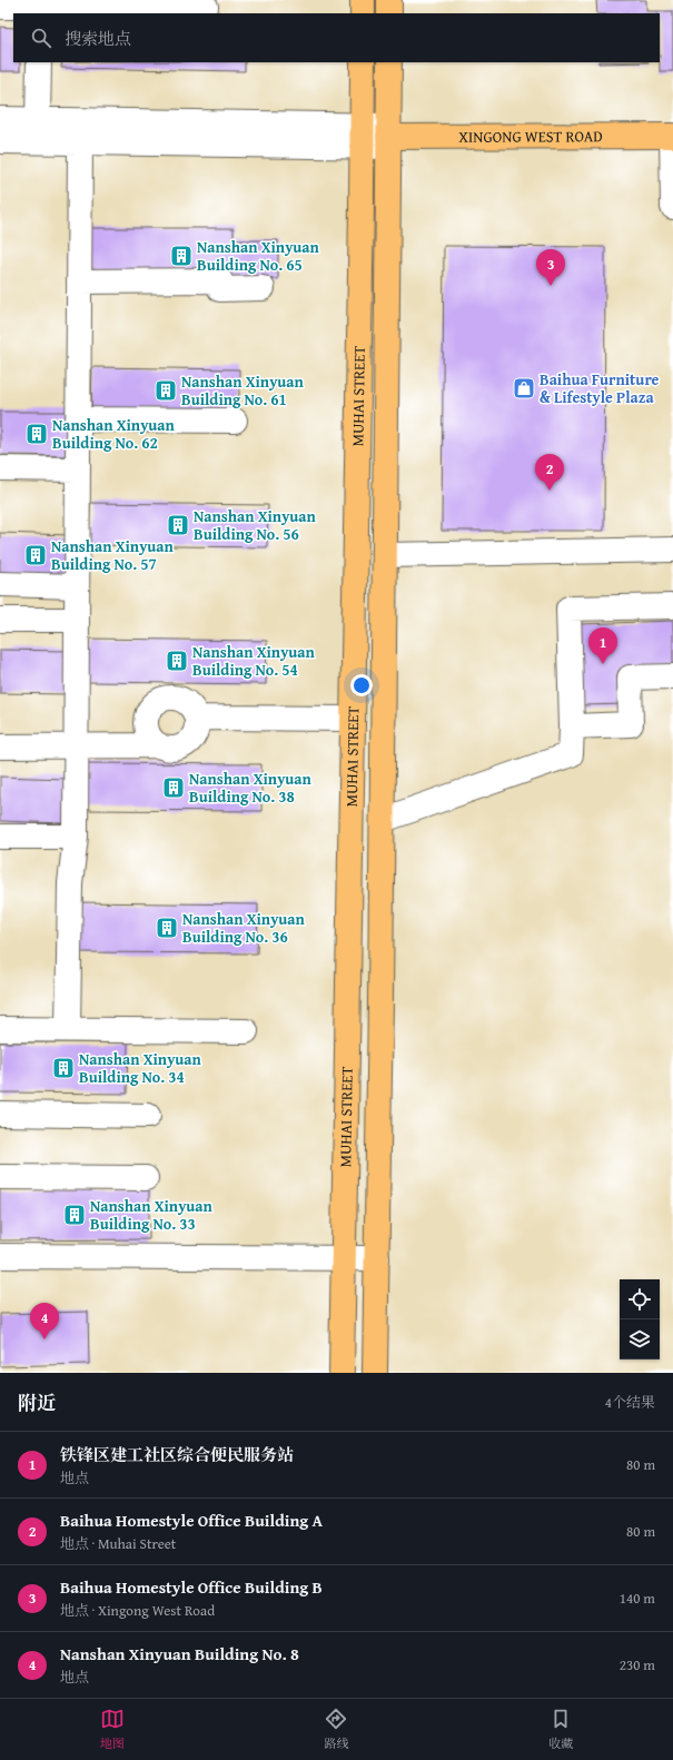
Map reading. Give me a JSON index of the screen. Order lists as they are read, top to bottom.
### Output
{
  "streets": {
    "main road": ["XINGONG WEST ROAD", "MUHAI STREET"]
  },
  "crossings": [
    ["XINGONG WEST ROAD", "MUHAI STREET"]
  ],
  "places": {
    "building": [
      "Nanshan Xinyuan Building No. 65",
      "Nanshan Xinyuan Building No. 61",
      "Nanshan Xinyuan Building No. 62",
      "Nanshan Xinyuan Building No. 56",
      "Nanshan Xinyuan Building No. 57",
      "Nanshan Xinyuan Building No. 54",
      "Nanshan Xinyuan Building No. 38",
      "Nanshan Xinyuan Building No. 36",
      "Nanshan Xinyuan Building No. 34",
      "Nanshan Xinyuan Building No. 33"
    ],
    "shop": ["Baihua Furniture & Lifestyle Plaza"]
  },
  "page": {
    "search": "搜索地点",
    "pins": [
      "3",
      "2",
      "1",
      "4"
    ],
    "heading": ["附近", "4个结果"],
    "list": [
      {
        "mark": "1",
        "name": "铁锋区建工社区综合便民服务站",
        "note": "地点",
        "value": "80 m"
      },
      {
        "mark": "2",
        "name": "Baihua Homestyle Office Building A",
        "note": "地点 · Muhai Street",
        "value": "80 m"
      },
      {
        "mark": "3",
        "name": "Baihua Homestyle Office Building B",
        "note": "地点 · Xingong West Road",
        "value": "140 m"
      },
      {
        "mark": "4",
        "name": "Nanshan Xinyuan Building No. 8",
        "note": "地点",
        "value": "230 m"
      }
    ],
    "nav": ["地图", "路线", "收藏"]
  }
}
